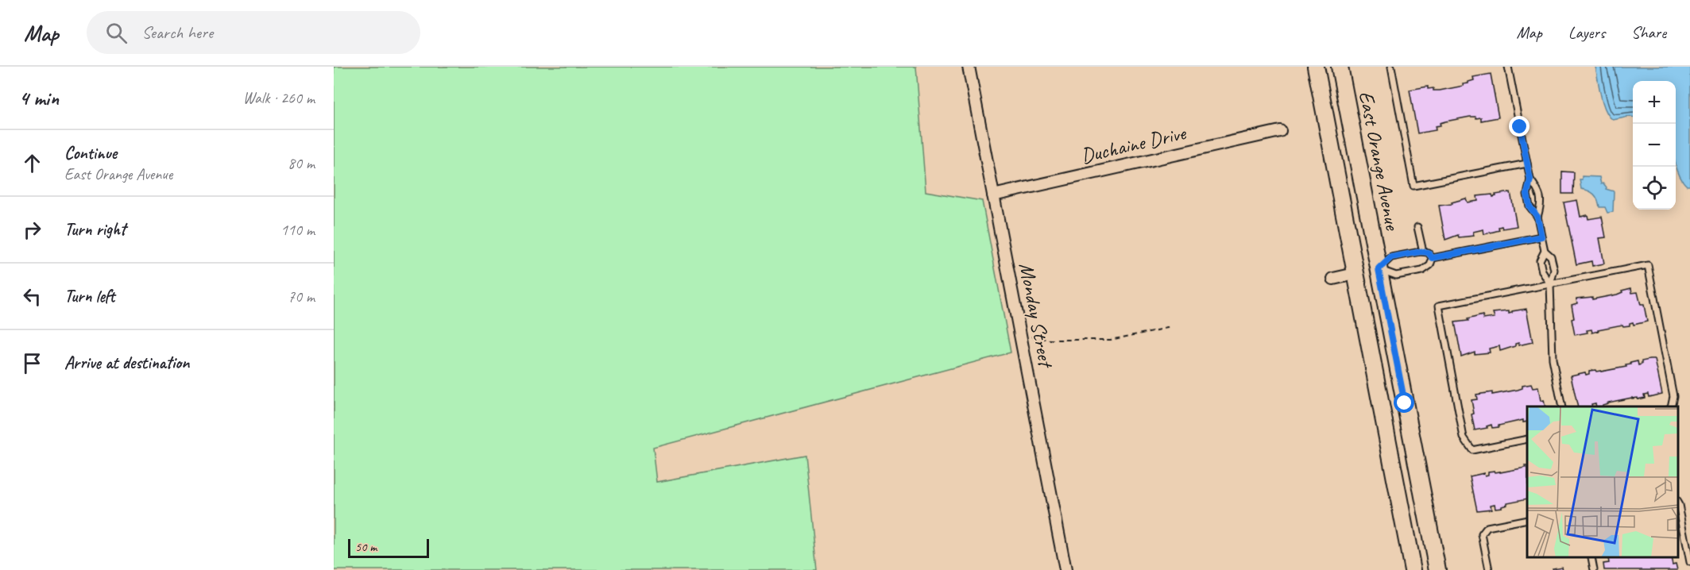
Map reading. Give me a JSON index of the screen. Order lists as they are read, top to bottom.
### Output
{
  "streets": {
    "street": ["Duchaine Drive", "East Orange Avenue", "Monday Street"]
  },
  "crossings": [
    ["Duchaine Drive", "Monday Street"]
  ],
  "scale_bar": "50 m",
  "page": {
    "header": "Map",
    "search": "Search here",
    "nav": ["Map", "Layers", "Share"],
    "heading": ["4 min", "Walk · 260 m"],
    "map_buttons": ["+", "−"],
    "list": [
      ["Continue", "East Orange Avenue", "80 m"],
      ["Turn right", "110 m"],
      ["Turn left", "70 m"],
      "Arrive at destination"
    ],
    "scale": "50 m"
  }
}
